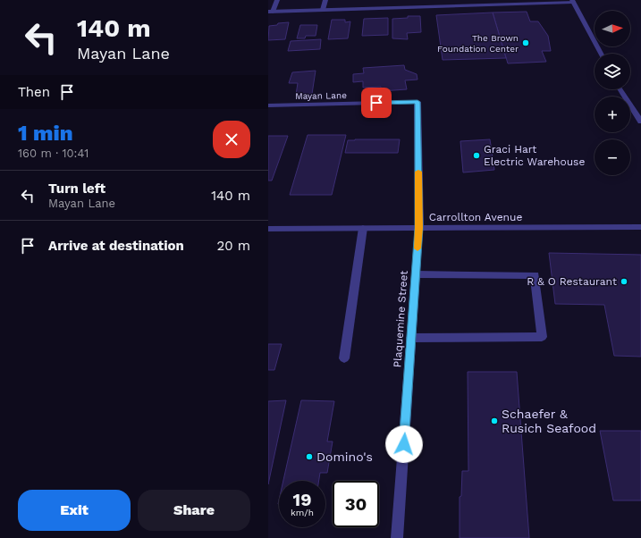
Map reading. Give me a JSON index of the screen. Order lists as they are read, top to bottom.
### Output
{
  "streets": {
    "street": ["Mayan Lane", "Carrollton Avenue", "Plaquemine Street"]
  },
  "crossings": [
    ["Mayan Lane", "Plaquemine Street"],
    ["Carrollton Avenue", "Plaquemine Street"]
  ],
  "places": [
    "The Brown Foundation Center",
    "Graci Hart Electric Warehouse",
    "R & O Restaurant",
    "Schaefer & Rusich Seafood",
    "Domino's"
  ],
  "north": "right",
  "page": {
    "turn": ["140 m", "Mayan Lane"],
    "map_buttons": ["+", "−"],
    "then": "Then",
    "heading": ["1 min", "160 m · 10:41"],
    "list": [
      {
        "name": "Turn left",
        "note": "Mayan Lane",
        "value": "140 m"
      },
      {
        "name": "Arrive at destination",
        "value": "20 m"
      }
    ],
    "speed": "19 km/h",
    "limit": "30",
    "buttons": ["Exit", "Share"]
  }
}
